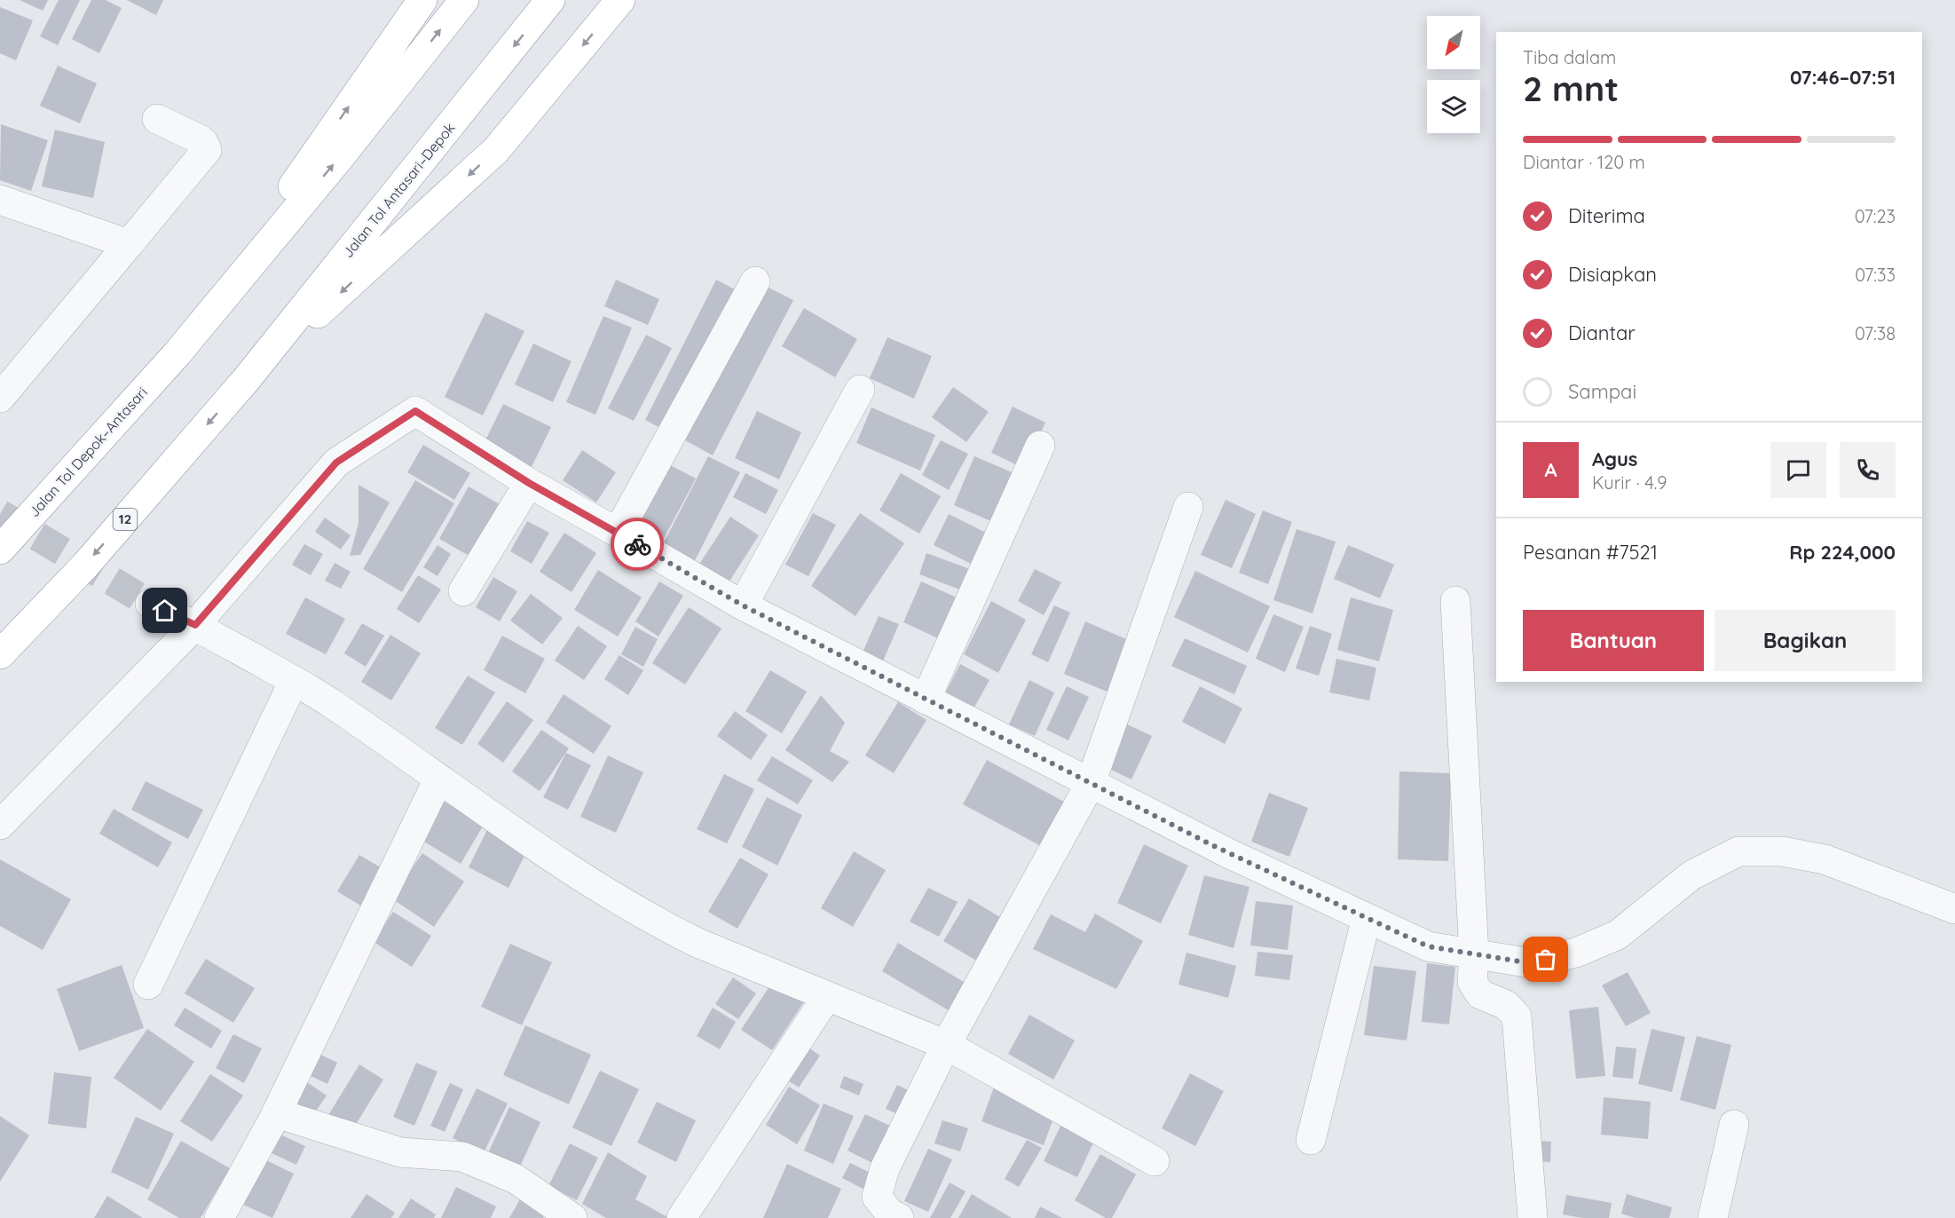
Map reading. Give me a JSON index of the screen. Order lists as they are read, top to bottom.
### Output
{
  "streets": {
    "highway": ["Jalan Tol Antasari–Depok", "Jalan Tol Depok–Antasari", "12"]
  },
  "crossings": [
    ["Jalan Tol Antasari–Depok", "12"]
  ],
  "north": "bottom left",
  "page": {
    "heading": ["2 mnt", "Tiba dalam", "07:46–07:51"],
    "panel": [
      "Agus",
      "Kurir · 4.9",
      "Pesanan #7521",
      "Rp 224,000"
    ],
    "bar": "Diantar · 120 m",
    "list": [
      ["Diterima", "07:23"],
      ["Disiapkan", "07:33"],
      ["Diantar", "07:38"],
      "Sampai"
    ],
    "round": "A",
    "buttons": ["Bantuan", "Bagikan"]
  }
}
